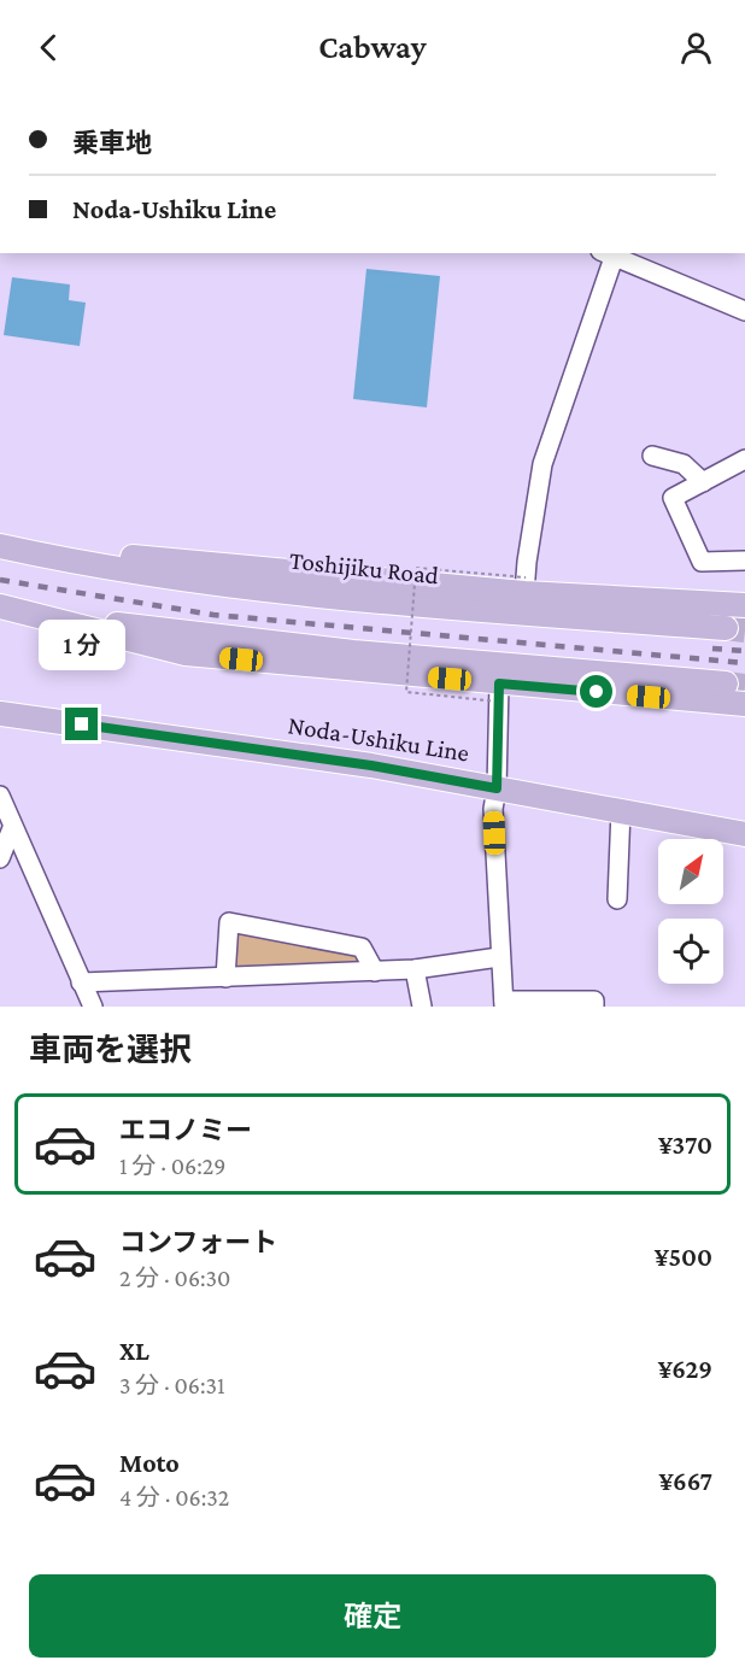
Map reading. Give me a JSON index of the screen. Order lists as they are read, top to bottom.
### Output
{
  "streets": {
    "main road": ["Toshijiku Road", "Noda-Ushiku Line"]
  },
  "north": "top right",
  "page": {
    "header": "Cabway",
    "banner": ["乗車地", "Noda-Ushiku Line"],
    "bubble": "1 分",
    "heading": "車両を選択",
    "list": [
      {
        "name": "エコノミー",
        "note": "1 分 · 06:29",
        "value": "¥370"
      },
      {
        "name": "コンフォート",
        "note": "2 分 · 06:30",
        "value": "¥500"
      },
      {
        "name": "XL",
        "note": "3 分 · 06:31",
        "value": "¥629"
      },
      {
        "name": "Moto",
        "note": "4 分 · 06:32",
        "value": "¥667"
      }
    ],
    "buttons": "確定"
  }
}
